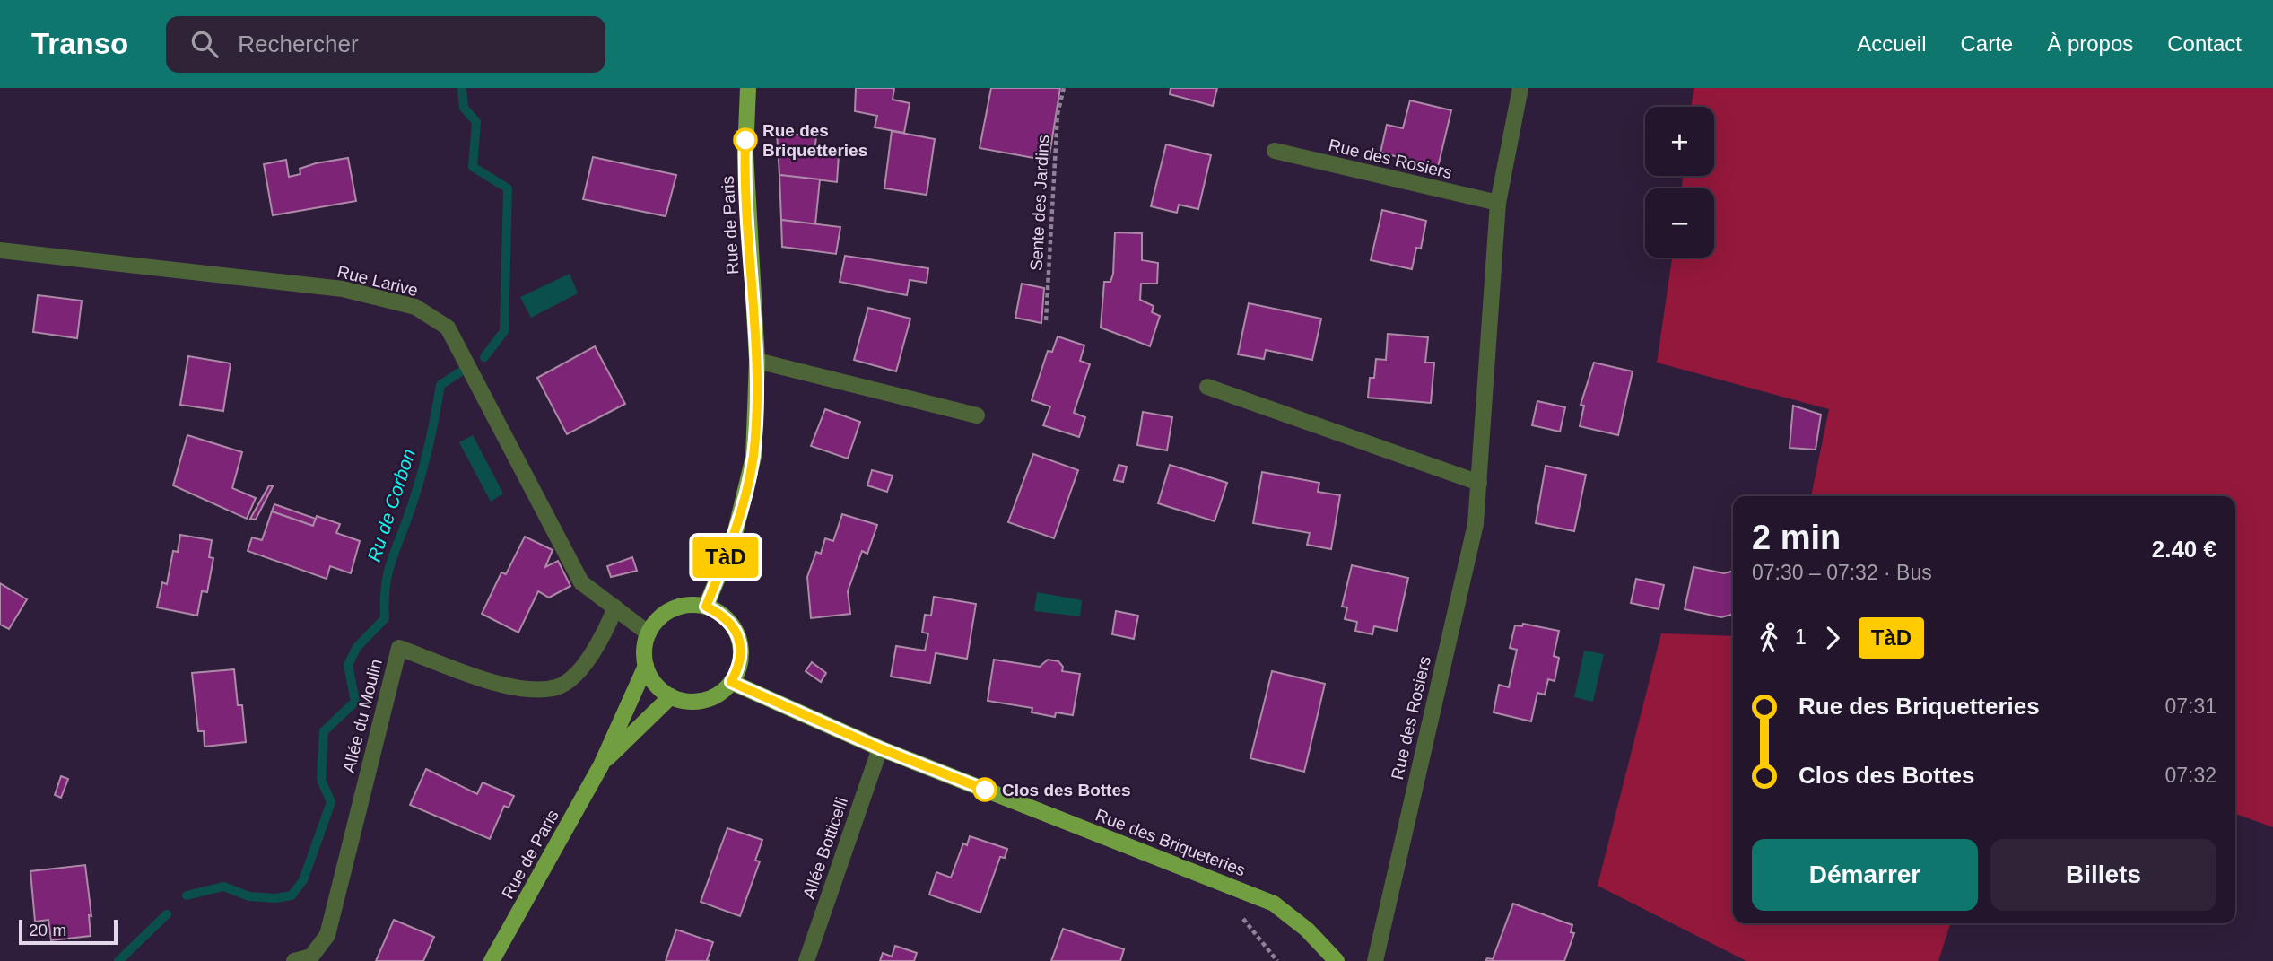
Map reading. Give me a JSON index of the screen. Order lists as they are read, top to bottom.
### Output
{
  "streets": {
    "main road": ["Rue de Paris", "Rue des Briqueteries"],
    "street": [
      "Rue des Rosiers",
      "Rue Larive",
      "Allée du Moulin",
      "Allée Botticelli"
    ],
    "path": ["Sente des Jardins"]
  },
  "crossings": [
    ["Rue de Paris", "Rue Larive"],
    ["Rue de Paris", "Rue des Briqueteries"],
    ["Rue Larive", "Allée du Moulin"],
    ["Rue Larive", "Rue des Briqueteries"],
    ["Rue des Briqueteries", "Allée Botticelli"]
  ],
  "water": ["Ru de Corbon"],
  "places": ["Rue des Briquetteries", "Clos des Bottes"],
  "lines": ["bus line TàD"],
  "scale_bar": "20 m",
  "page": {
    "header": "Transo",
    "search": "Rechercher",
    "nav": [
      "Accueil",
      "Carte",
      "À propos",
      "Contact"
    ],
    "on_map": "TàD",
    "map_buttons": ["+", "−"],
    "heading": ["2 min", "07:30 – 07:32 · Bus", "2.40 €"],
    "legs": ["1", "TàD"],
    "list": [
      {
        "name": "Rue des Briquetteries",
        "value": "07:31"
      },
      {
        "name": "Clos des Bottes",
        "value": "07:32"
      }
    ],
    "buttons": ["Démarrer", "Billets"],
    "scale": "20 m"
  }
}
